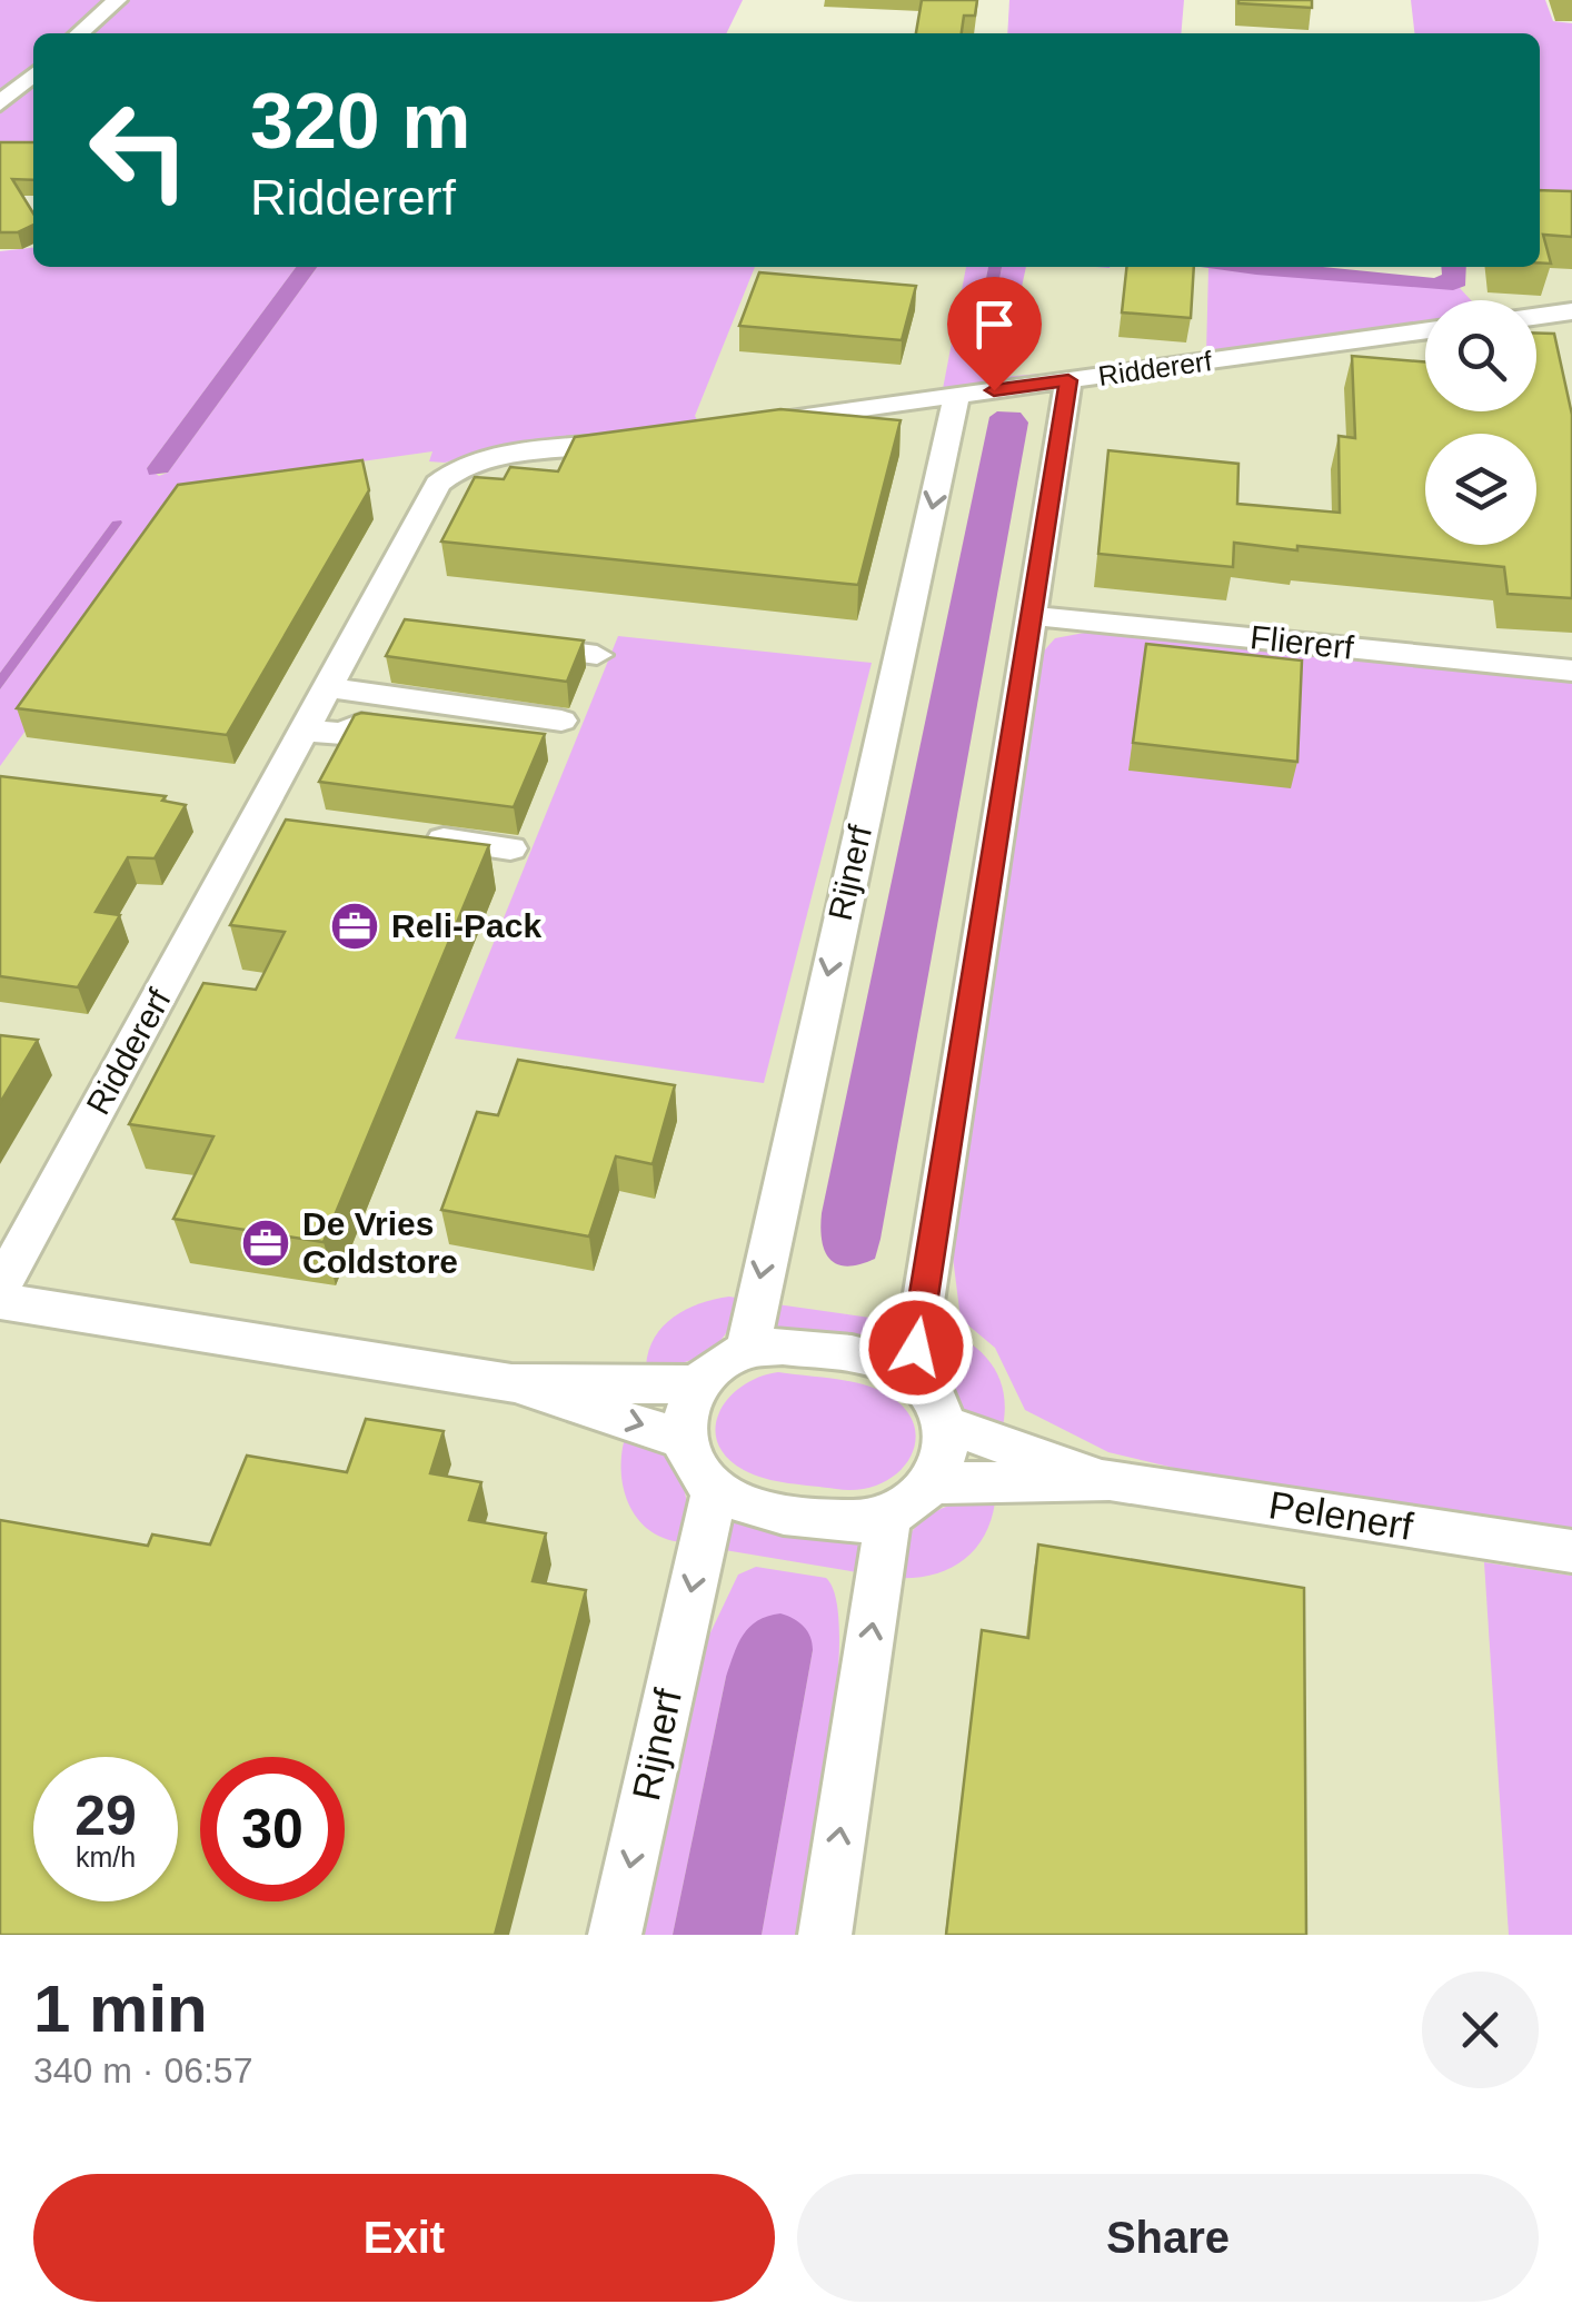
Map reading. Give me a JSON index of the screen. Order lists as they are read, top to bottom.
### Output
{
  "streets": {
    "street": [
      "Riddererf",
      "Fliererf",
      "Rijnerf",
      "Pelenerf"
    ]
  },
  "crossings": [
    ["Riddererf", "Rijnerf"],
    ["Rijnerf", "Pelenerf"]
  ],
  "places": {
    "office": ["Reli-Pack", "De Vries Coldstore"]
  },
  "page": {
    "turn": ["320 m", "Riddererf"],
    "speed": "29 km/h",
    "limit": "30",
    "heading": ["1 min", "340 m · 06:57"],
    "buttons": ["Exit", "Share"]
  }
}
